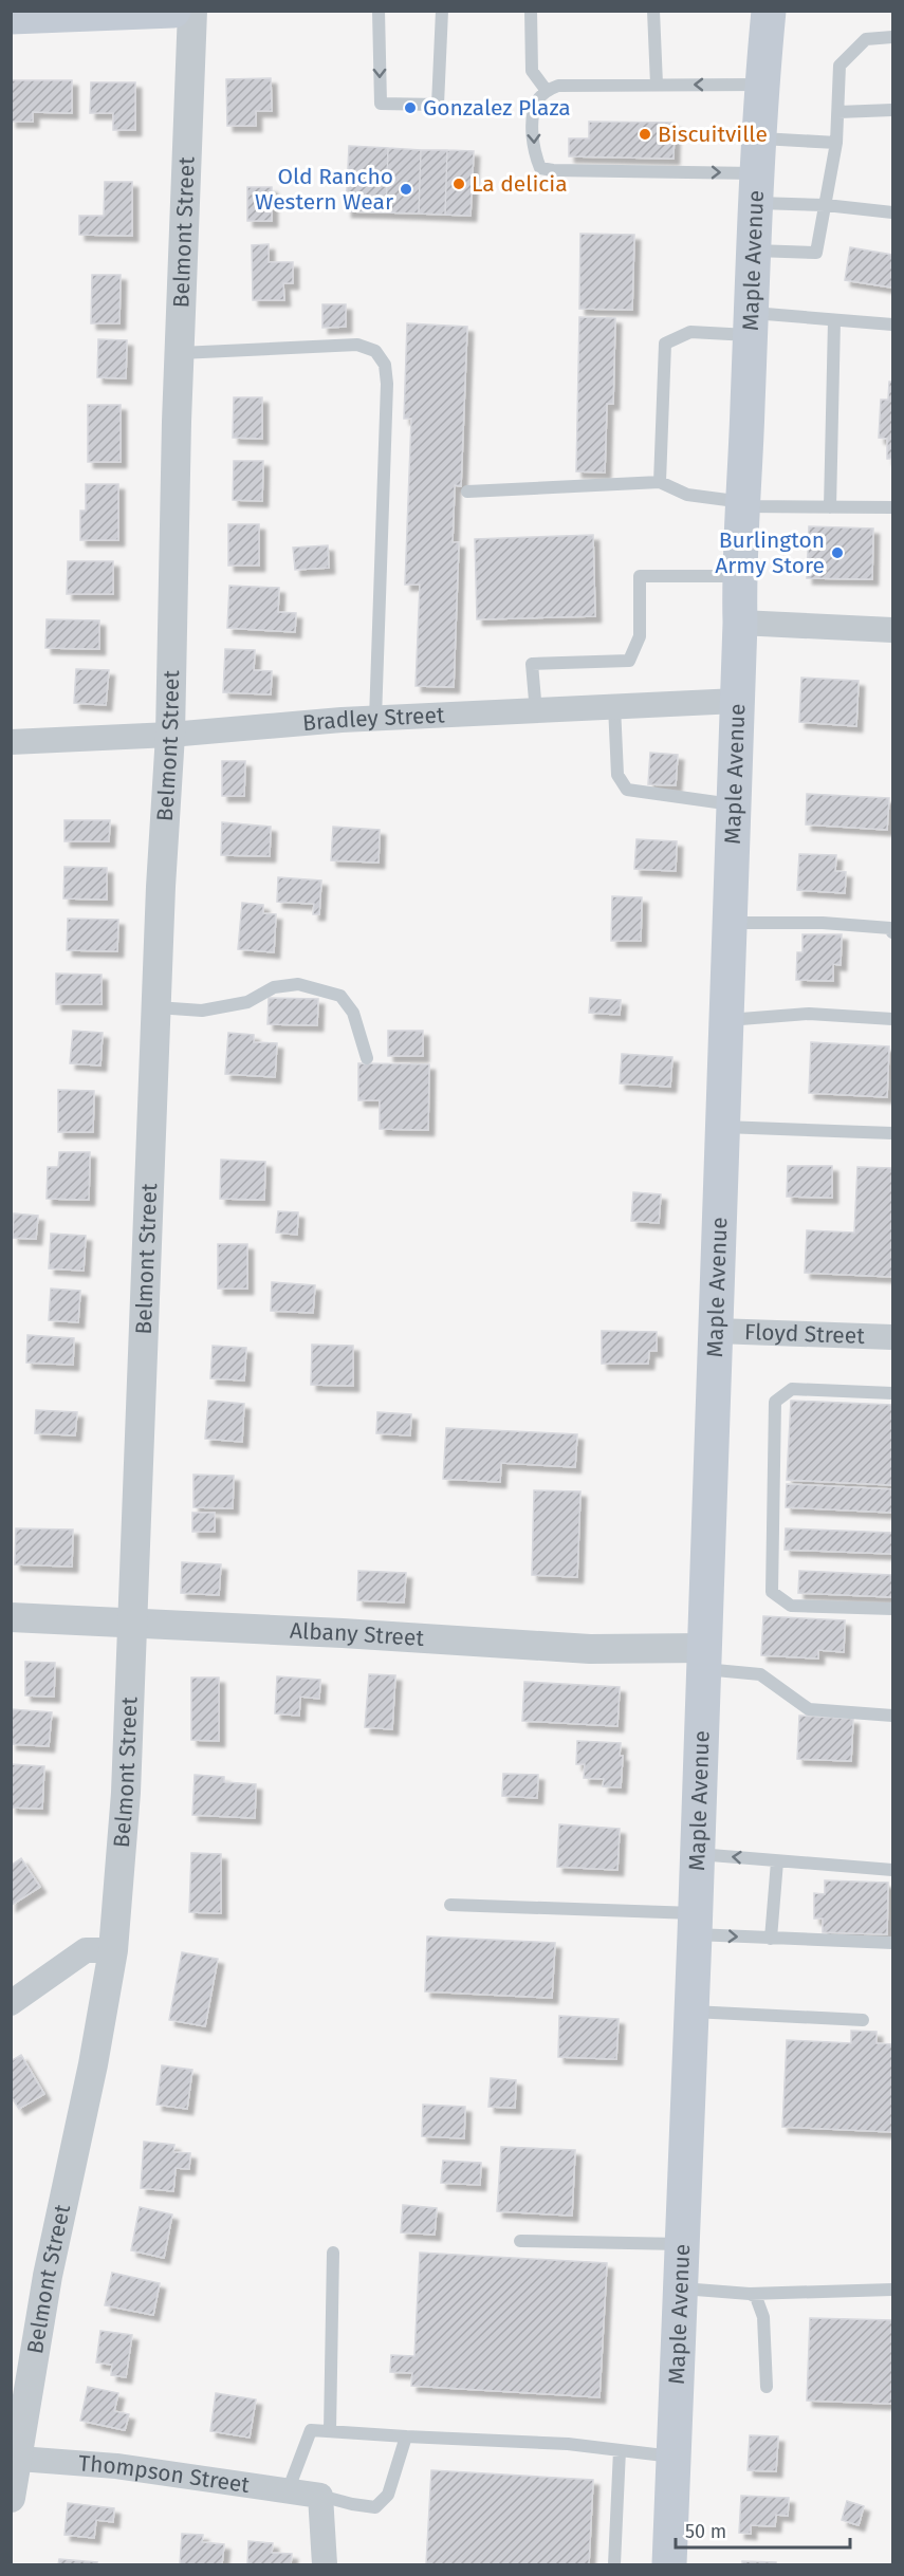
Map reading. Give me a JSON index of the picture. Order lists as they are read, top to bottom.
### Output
{
  "streets": {
    "main road": ["Maple Avenue"],
    "street": [
      "Belmont Street",
      "Bradley Street",
      "Floyd Street",
      "Albany Street",
      "Thompson Street"
    ]
  },
  "crossings": [
    ["Belmont Street", "Bradley Street"],
    ["Belmont Street", "Albany Street"],
    ["Belmont Street", "Thompson Street"],
    ["Maple Avenue", "Bradley Street"],
    ["Maple Avenue", "Floyd Street"],
    ["Maple Avenue", "Albany Street"]
  ],
  "places": [
    "Gonzalez Plaza",
    "Biscuitville",
    "La delicia",
    "Old Rancho Western Wear",
    "Burlington Army Store"
  ],
  "scale_bar": "50 m"
}
